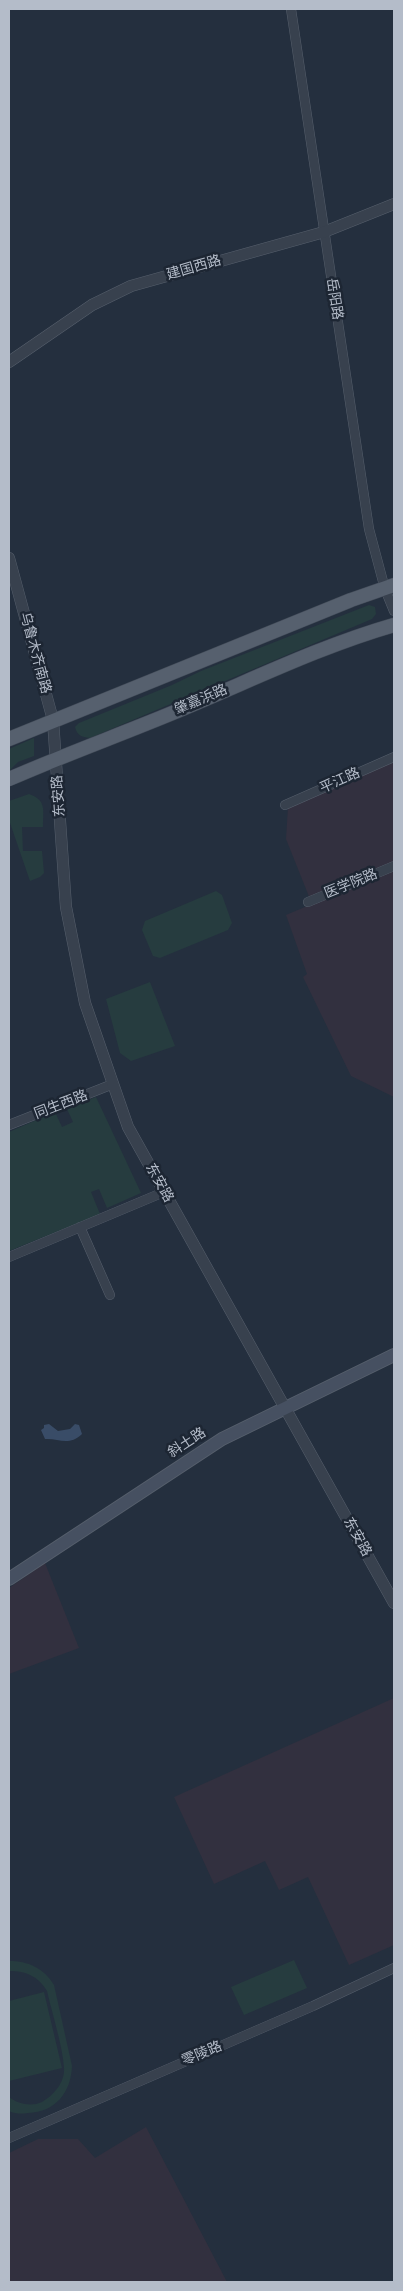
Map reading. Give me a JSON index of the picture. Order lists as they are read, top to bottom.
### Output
{
  "streets": {
    "main road": ["肇嘉浜路", "斜土路"],
    "street": [
      "建国西路",
      "岳阳路",
      "乌鲁木齐南路",
      "平江路",
      "东安路",
      "医学院路",
      "同生西路",
      "零陵路"
    ]
  },
  "crossings": [
    ["建国西路", "岳阳路"],
    ["乌鲁木齐南路", "东安路"],
    ["肇嘉浜路", "东安路"],
    ["东安路", "同生西路"],
    ["东安路", "斜土路"]
  ]
}
